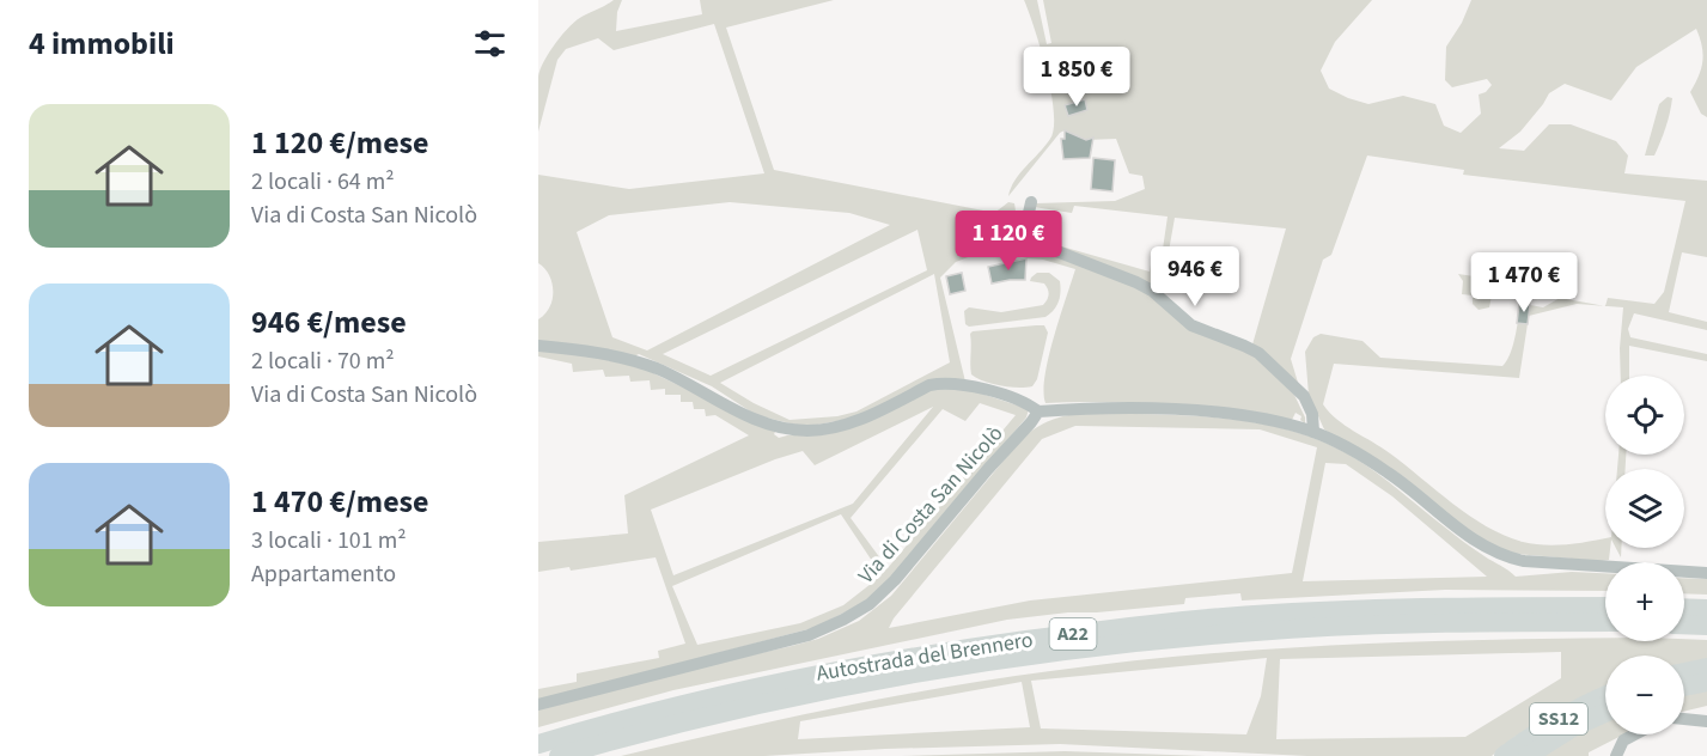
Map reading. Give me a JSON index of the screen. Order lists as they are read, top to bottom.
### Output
{
  "streets": {
    "highway": ["A22", "Autostrada del Brennero", "SS12"],
    "street": ["Via di Costa San Nicolò"]
  },
  "page": {
    "heading": "4 immobili",
    "price": [
      "1 850 €",
      "1 120 €",
      "946 €",
      "1 470 €"
    ],
    "list": [
      {
        "name": "1 120 €/mese",
        "note": "2 locali · 64 m² · Via di Costa San Nicolò"
      },
      {
        "name": "946 €/mese",
        "note": "2 locali · 70 m² · Via di Costa San Nicolò"
      },
      {
        "name": "1 470 €/mese",
        "note": "3 locali · 101 m² · Appartamento"
      }
    ],
    "map_buttons": ["+", "−"]
  }
}
